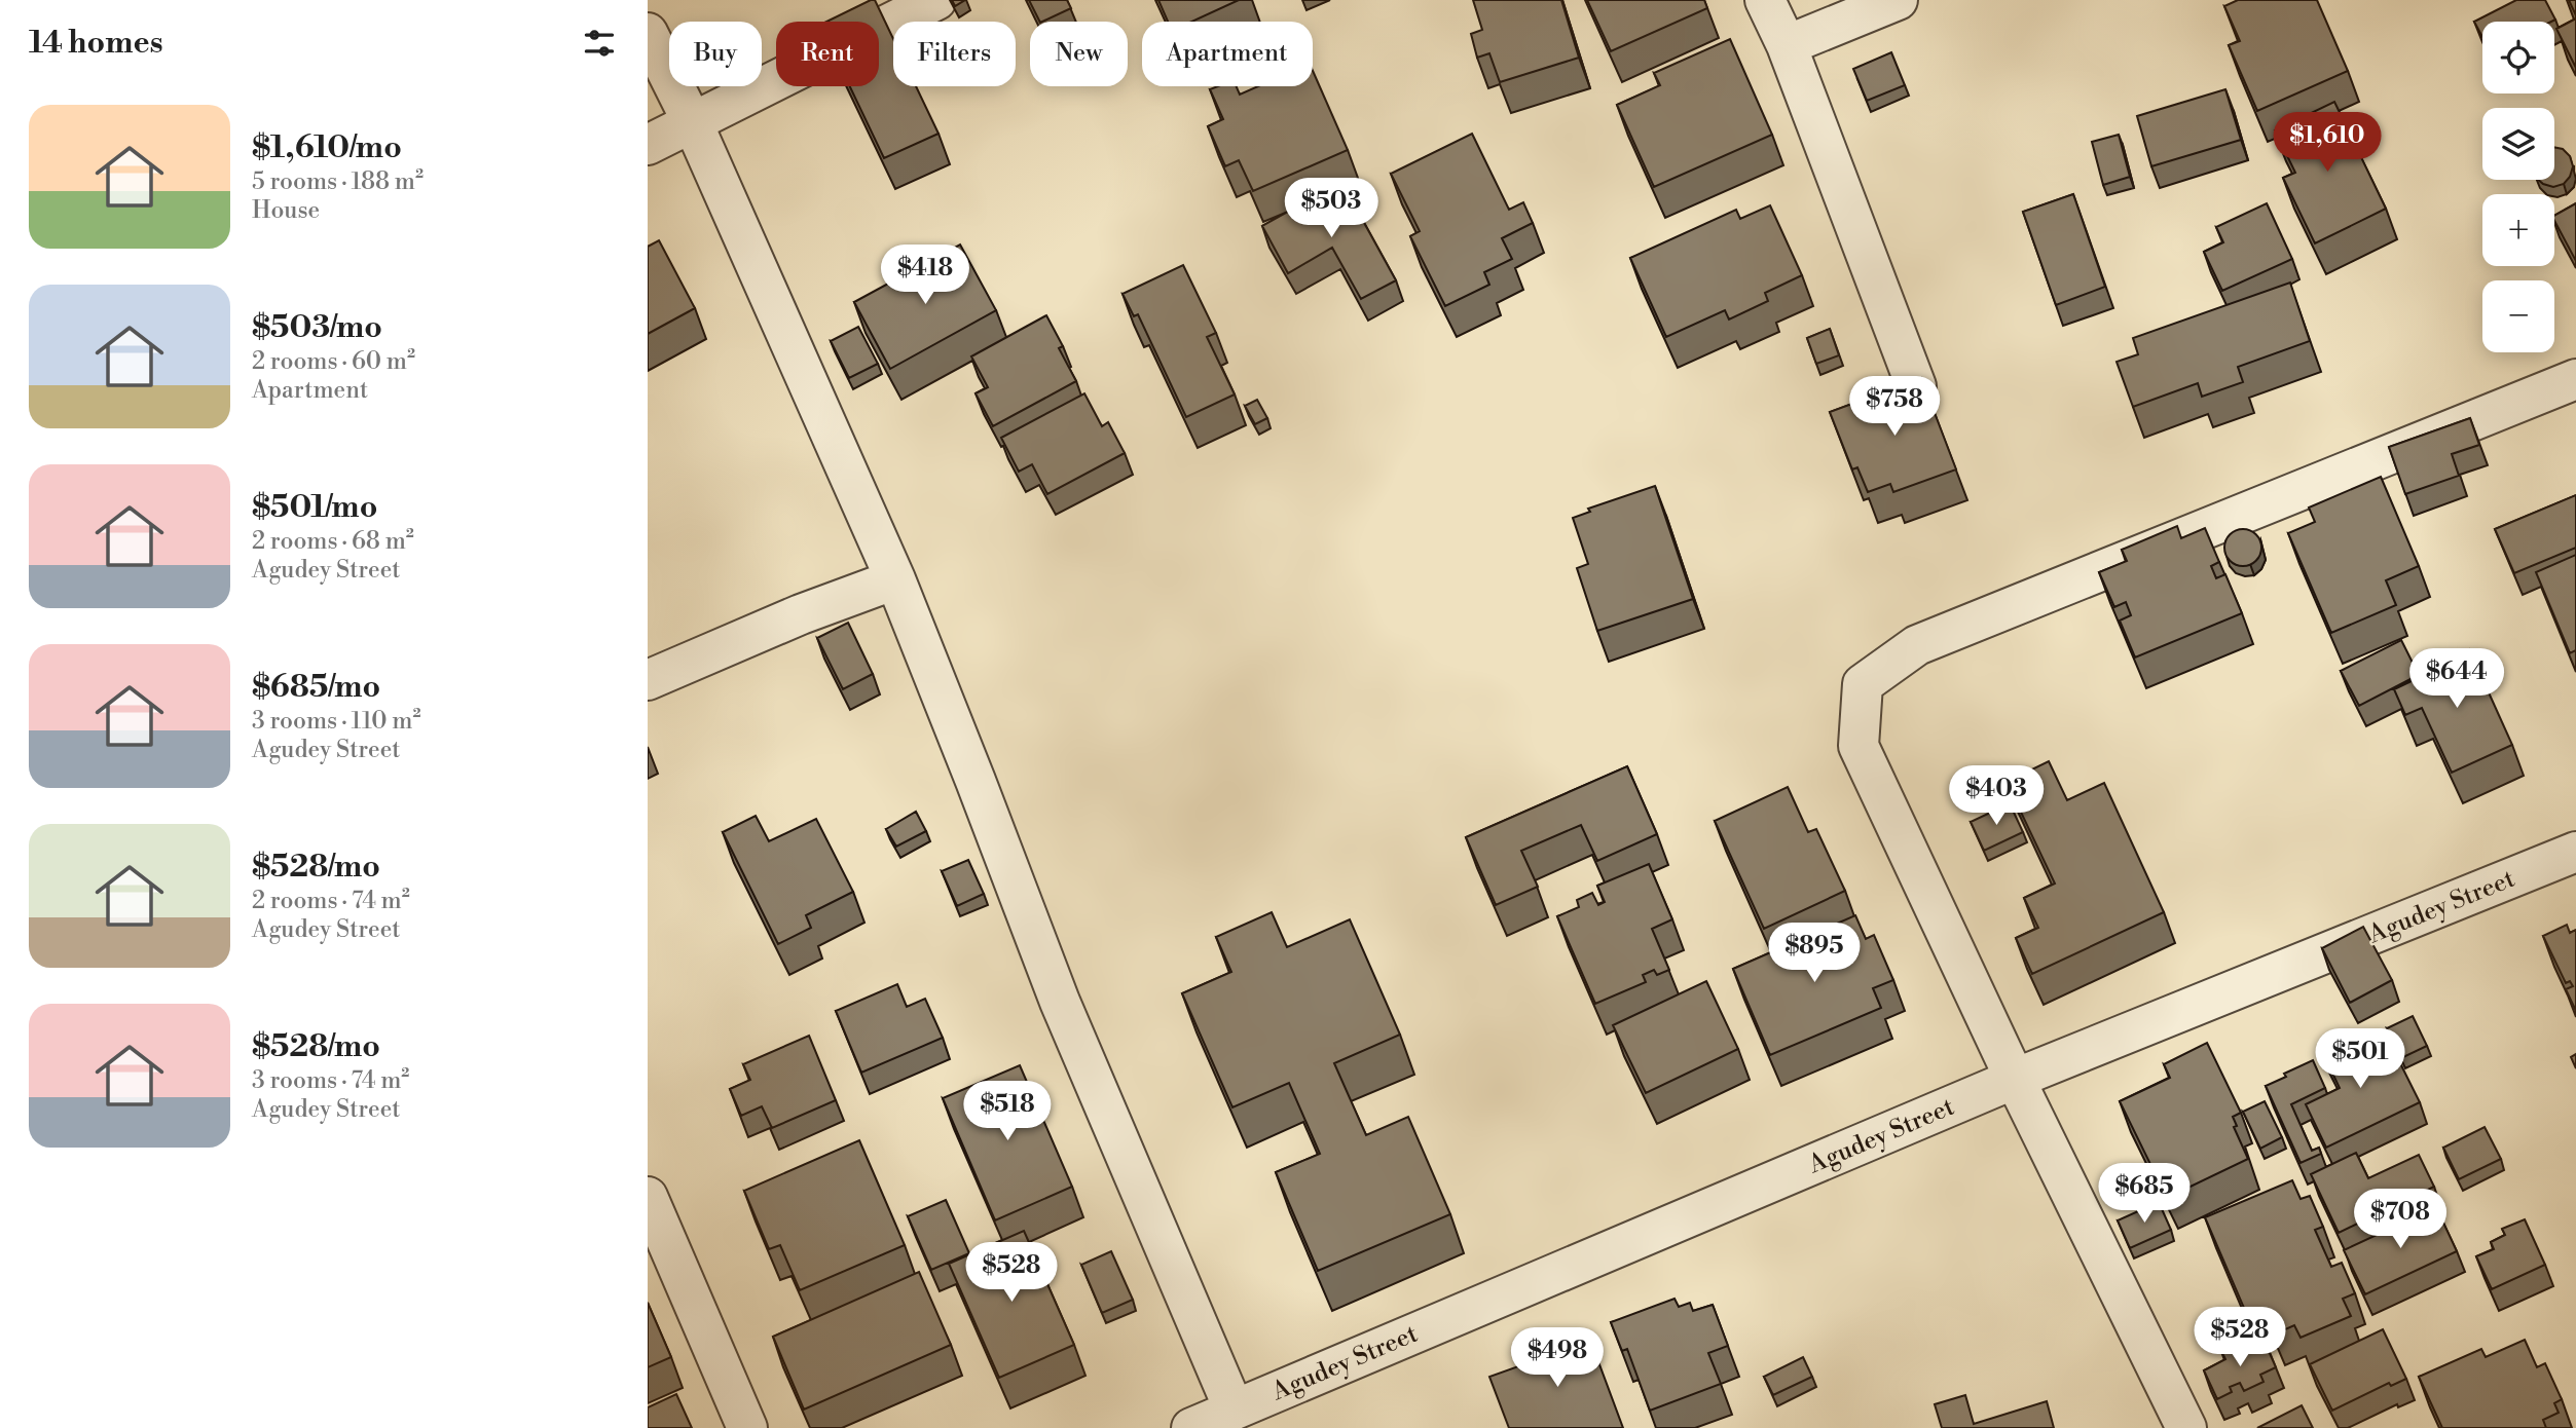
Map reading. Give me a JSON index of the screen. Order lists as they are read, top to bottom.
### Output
{
  "streets": {
    "street": ["Agudey Street"]
  },
  "page": {
    "heading": "14 homes",
    "map_buttons": ["+", "−"],
    "chip": [
      "Buy",
      "Rent",
      "Filters",
      "New",
      "Apartment"
    ],
    "list": [
      {
        "name": "$1,610/mo",
        "note": "5 rooms · 188 m² · House"
      },
      {
        "name": "$503/mo",
        "note": "2 rooms · 60 m² · Apartment"
      },
      {
        "name": "$501/mo",
        "note": "2 rooms · 68 m² · Agudey Street"
      },
      {
        "name": "$685/mo",
        "note": "3 rooms · 110 m² · Agudey Street"
      },
      {
        "name": "$528/mo",
        "note": "2 rooms · 74 m² · Agudey Street"
      },
      {
        "name": "$528/mo",
        "note": "3 rooms · 74 m² · Agudey Street"
      }
    ],
    "price": [
      "$1,610",
      "$503",
      "$418",
      "$758",
      "$644",
      "$403",
      "$895",
      "$501",
      "$518",
      "$685",
      "$708",
      "$528",
      "$528",
      "$498"
    ]
  }
}
